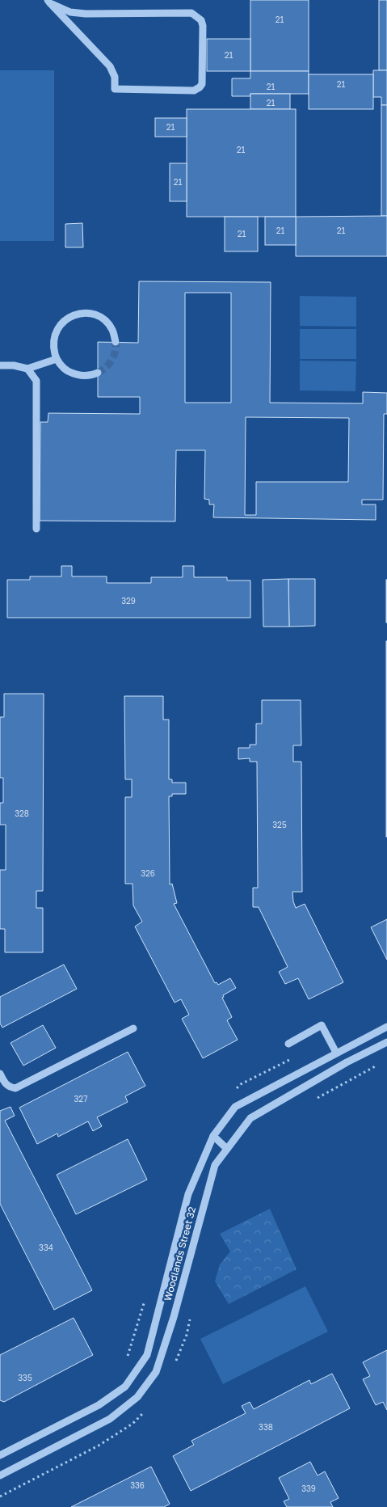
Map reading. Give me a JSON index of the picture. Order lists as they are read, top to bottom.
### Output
{
  "streets": {
    "street": ["Woodlands Street 32"]
  },
  "house_numbers": [
    "21",
    "21",
    "21",
    "21",
    "21",
    "21",
    "21",
    "21",
    "21",
    "21",
    "21",
    "329",
    "328",
    "325",
    "326",
    "327",
    "334",
    "335",
    "338",
    "336",
    "339"
  ]
}
